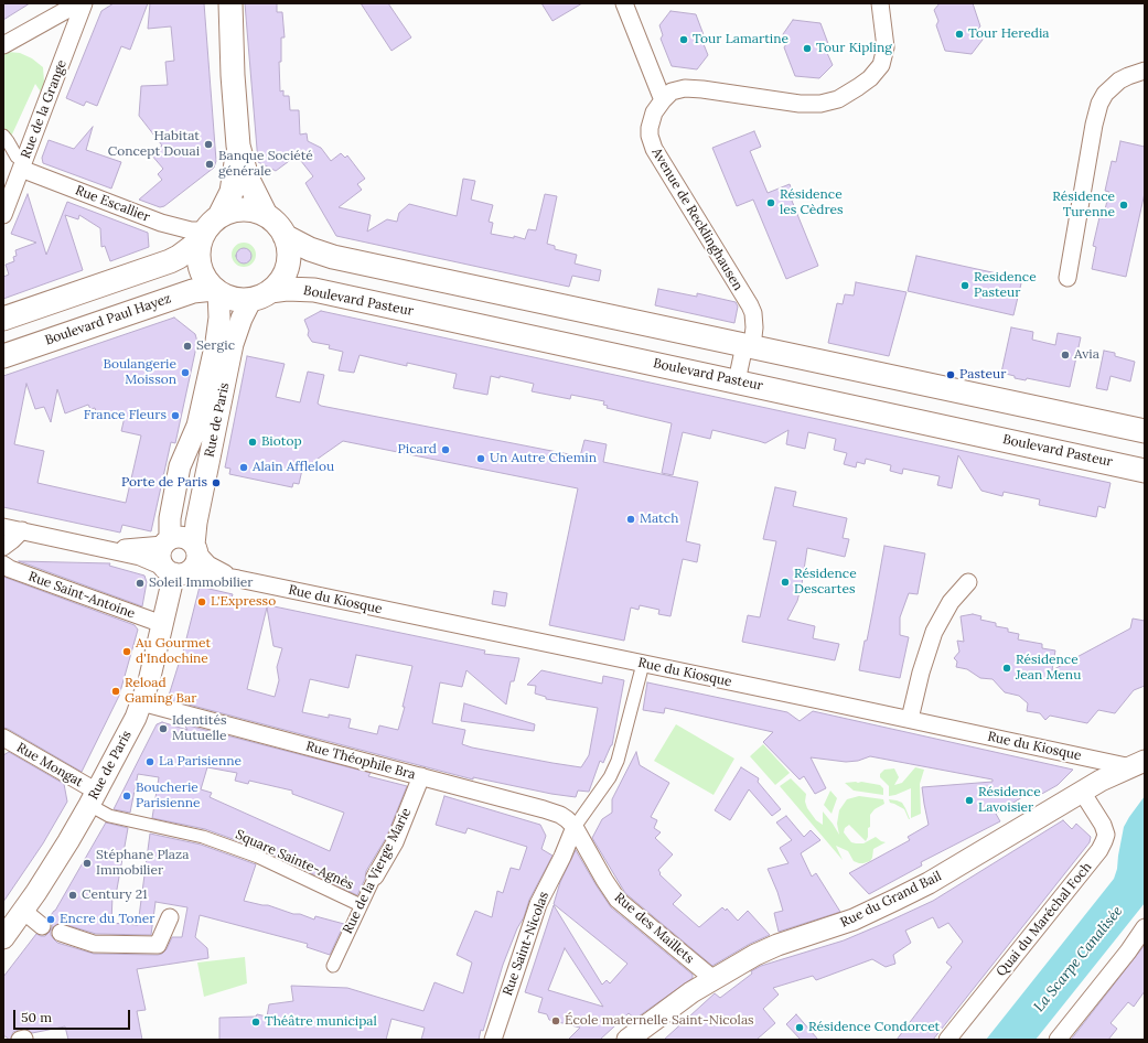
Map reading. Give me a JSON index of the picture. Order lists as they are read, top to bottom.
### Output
{
  "streets": {
    "main road": ["Boulevard Pasteur", "Boulevard Paul Hayez"],
    "street": [
      "Rue de la Grange",
      "Rue Escallier",
      "Avenue de Recklinghausen",
      "Rue de Paris",
      "Rue Saint-Antoine",
      "Rue du Kiosque",
      "Rue Théophile Bra",
      "Rue Mongat",
      "Square Sainte-Agnès",
      "Rue de la Vierge Marie",
      "Rue du Grand Bail",
      "Quai du Maréchal Foch",
      "Rue des Maillets",
      "Rue Saint-Nicolas"
    ]
  },
  "crossings": [
    ["Rue de la Grange", "Rue Escallier"],
    ["Rue Escallier", "Boulevard Pasteur"],
    ["Rue Escallier", "Boulevard Paul Hayez"],
    ["Rue Escallier", "Rue de Paris"],
    ["Avenue de Recklinghausen", "Boulevard Pasteur"],
    ["Boulevard Pasteur", "Boulevard Paul Hayez"],
    ["Boulevard Pasteur", "Rue de Paris"],
    ["Boulevard Paul Hayez", "Rue de Paris"],
    ["Rue de Paris", "Rue Saint-Antoine"],
    ["Rue de Paris", "Rue du Kiosque"],
    ["Rue de Paris", "Rue Théophile Bra"],
    ["Rue de Paris", "Rue Mongat"],
    ["Rue de Paris", "Square Sainte-Agnès"],
    ["Rue du Kiosque", "Rue du Grand Bail"],
    ["Rue Théophile Bra", "Rue de la Vierge Marie"],
    ["Rue Théophile Bra", "Rue des Maillets"],
    ["Rue Théophile Bra", "Rue Saint-Nicolas"],
    ["Rue Mongat", "Square Sainte-Agnès"],
    ["Square Sainte-Agnès", "Rue de la Vierge Marie"],
    ["Rue du Grand Bail", "Quai du Maréchal Foch"],
    ["Rue du Grand Bail", "Rue des Maillets"],
    ["Rue des Maillets", "Rue Saint-Nicolas"]
  ],
  "water": ["La Scarpe Canalisée"],
  "places": [
    "Tour Heredia",
    "Tour Lamartine",
    "Tour Kipling",
    "Habitat Concept Douai",
    "Banque Société générale",
    "Résidence les Cèdres",
    "Résidence Turenne",
    "Residence Pasteur",
    "Sergic",
    "Avia",
    "Boulangerie Moisson",
    "Pasteur",
    "France Fleurs",
    "Biotop",
    "Picard",
    "Un Autre Chemin",
    "Alain Afflelou",
    "Porte de Paris",
    "Match",
    "Résidence Descartes",
    "Soleil Immobilier",
    "L'Expresso",
    "Au Gourmet d'Indochine",
    "Résidence Jean Menu",
    "Reload Gaming Bar",
    "Identités Mutuelle",
    "La Parisienne",
    "Boucherie Parisienne",
    "Résidence Lavoisier",
    "Stéphane Plaza Immobilier",
    "Century 21",
    "Encre du Toner",
    "École maternelle Saint-Nicolas",
    "Théâtre municipal",
    "Résidence Condorcet"
  ],
  "scale_bar": "50 m"
}
